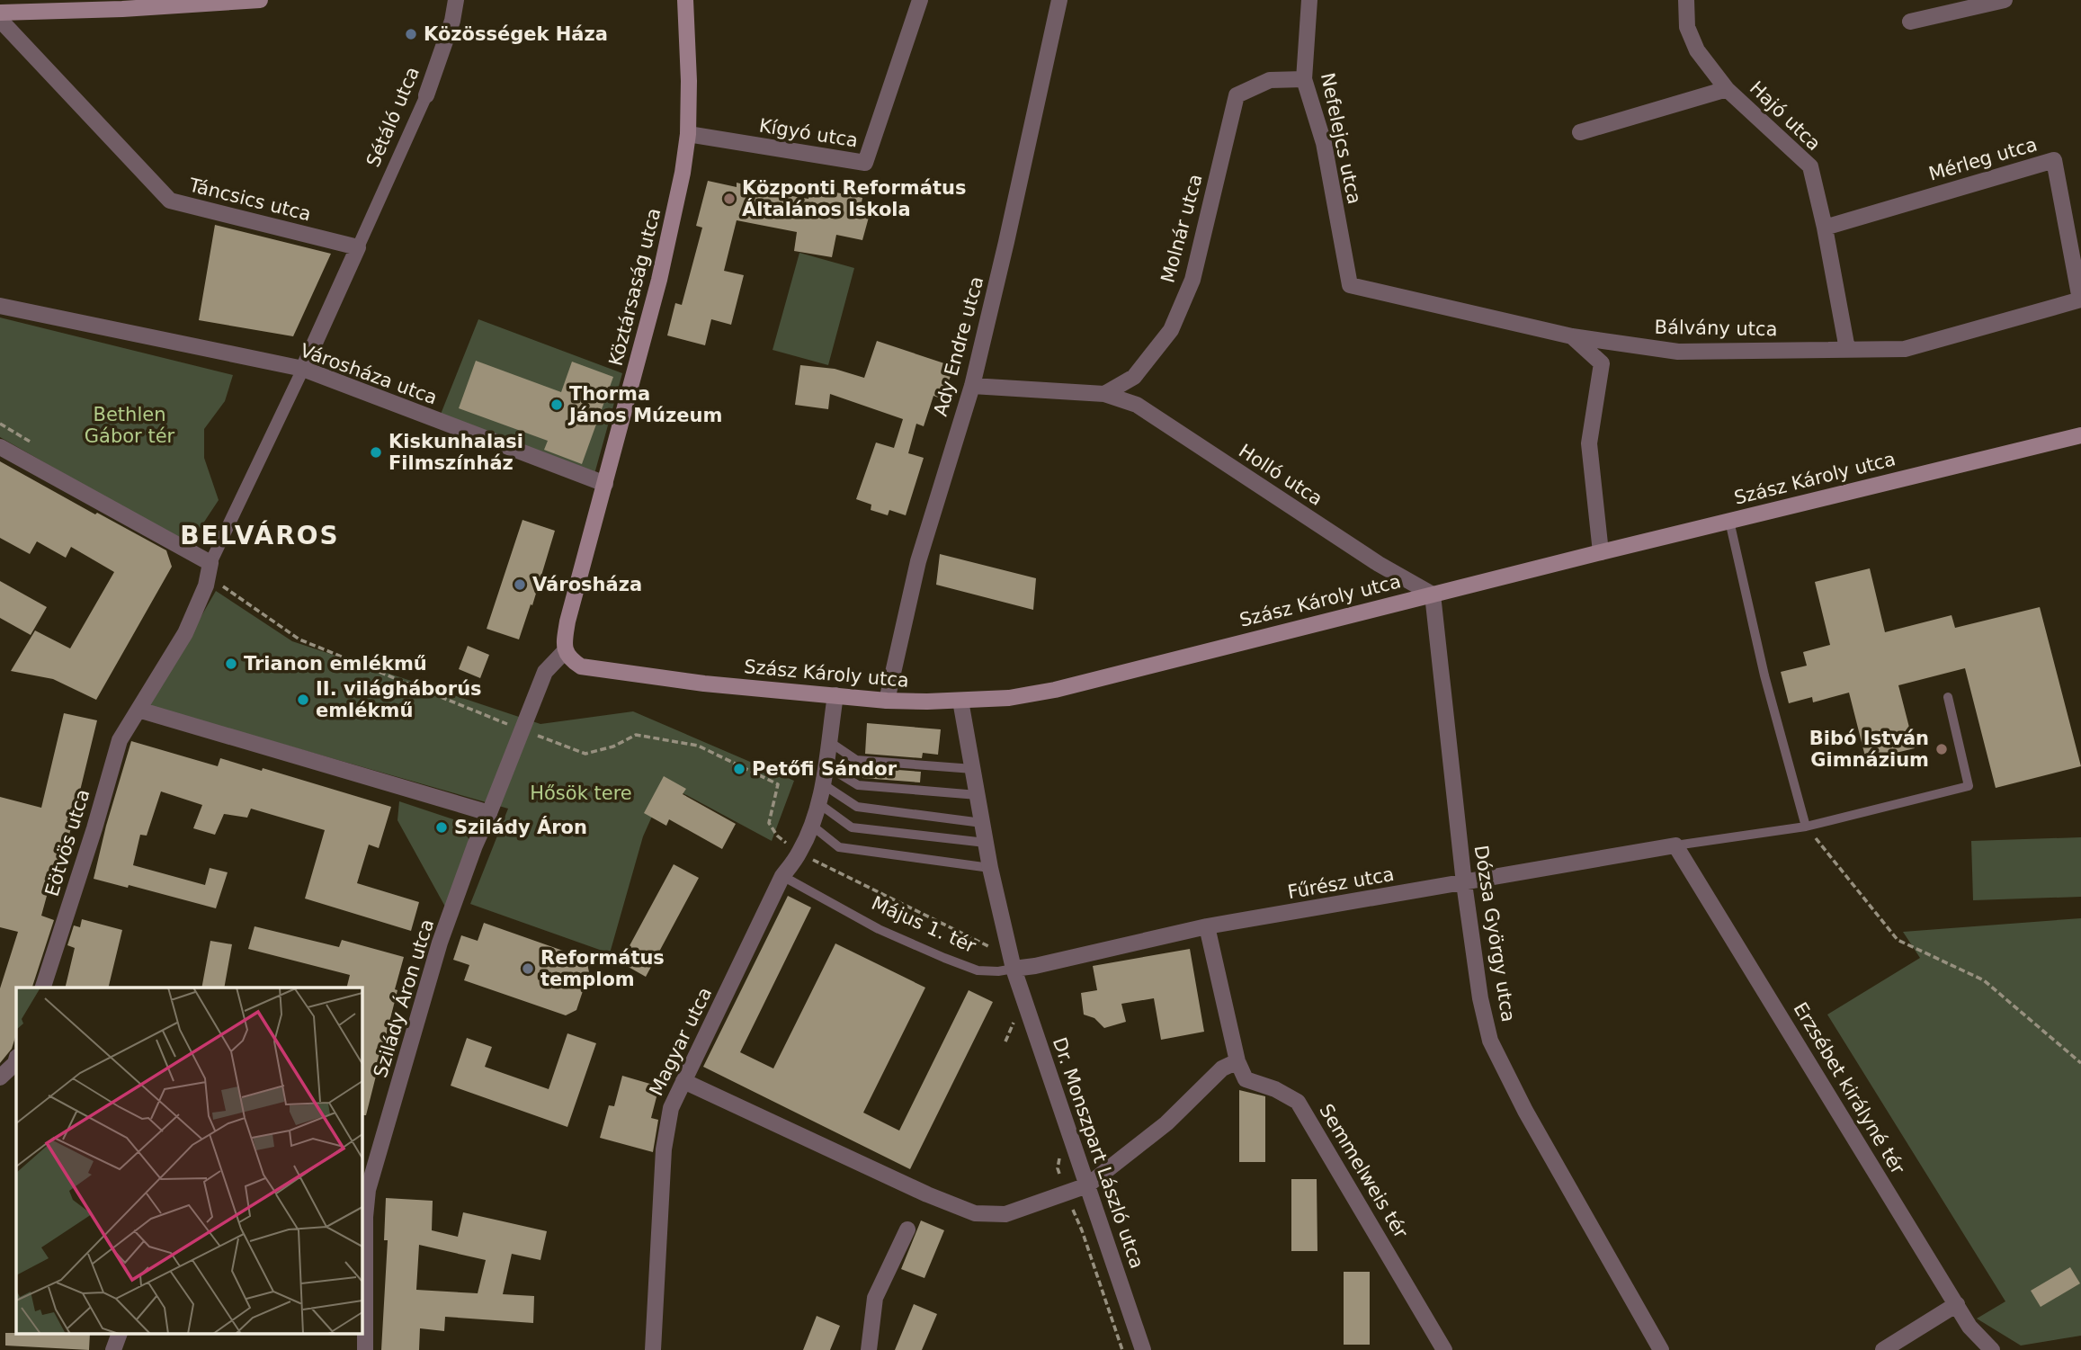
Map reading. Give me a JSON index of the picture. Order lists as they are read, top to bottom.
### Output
{
  "streets": {
    "main road": ["Köztársaság utca", "Szász Károly utca"],
    "street": [
      "Hajó utca",
      "Sétáló utca",
      "Kígyó utca",
      "Nefelejcs utca",
      "Mérleg utca",
      "Táncsics utca",
      "Molnár utca",
      "Bálvány utca",
      "Ady Endre utca",
      "Városháza utca",
      "Holló utca",
      "Eötvös utca",
      "Fűrész utca",
      "Május 1. tér",
      "Dózsa György utca",
      "Szilády Áron utca",
      "Magyar utca",
      "Erzsébet királyné tér",
      "Dr. Monszpart László utca",
      "Semmelweis tér"
    ]
  },
  "crossings": [
    ["Hajó utca", "Mérleg utca"],
    ["Hajó utca", "Bálvány utca"],
    ["Sétáló utca", "Táncsics utca"],
    ["Kígyó utca", "Köztársaság utca"],
    ["Nefelejcs utca", "Molnár utca"],
    ["Nefelejcs utca", "Bálvány utca"],
    ["Mérleg utca", "Bálvány utca"],
    ["Molnár utca", "Holló utca"],
    ["Köztársaság utca", "Városháza utca"],
    ["Köztársaság utca", "Szász Károly utca"],
    ["Ady Endre utca", "Szász Károly utca"],
    ["Holló utca", "Szász Károly utca"],
    ["Holló utca", "Dózsa György utca"],
    ["Szász Károly utca", "Május 1. tér"],
    ["Szász Károly utca", "Dózsa György utca"],
    ["Fűrész utca", "Május 1. tér"],
    ["Fűrész utca", "Dózsa György utca"],
    ["Fűrész utca", "Erzsébet királyné tér"],
    ["Fűrész utca", "Dr. Monszpart László utca"],
    ["Fűrész utca", "Semmelweis tér"],
    ["Május 1. tér", "Magyar utca"],
    ["Május 1. tér", "Dr. Monszpart László utca"]
  ],
  "districts": ["BELVÁROS"],
  "parks": ["Bethlen Gábor tér", "Hősök tere"],
  "places": [
    "Közösségek Háza",
    "Központi Református Általános Iskola",
    "Thorma János Múzeum",
    "Kiskunhalasi Filmszínház",
    "Városháza",
    "Trianon emlékmű",
    "II. világháborús emlékmű",
    "Bibó István Gimnázium",
    "Petőfi Sándor",
    "Szilády Áron",
    "Református templom"
  ]
}
